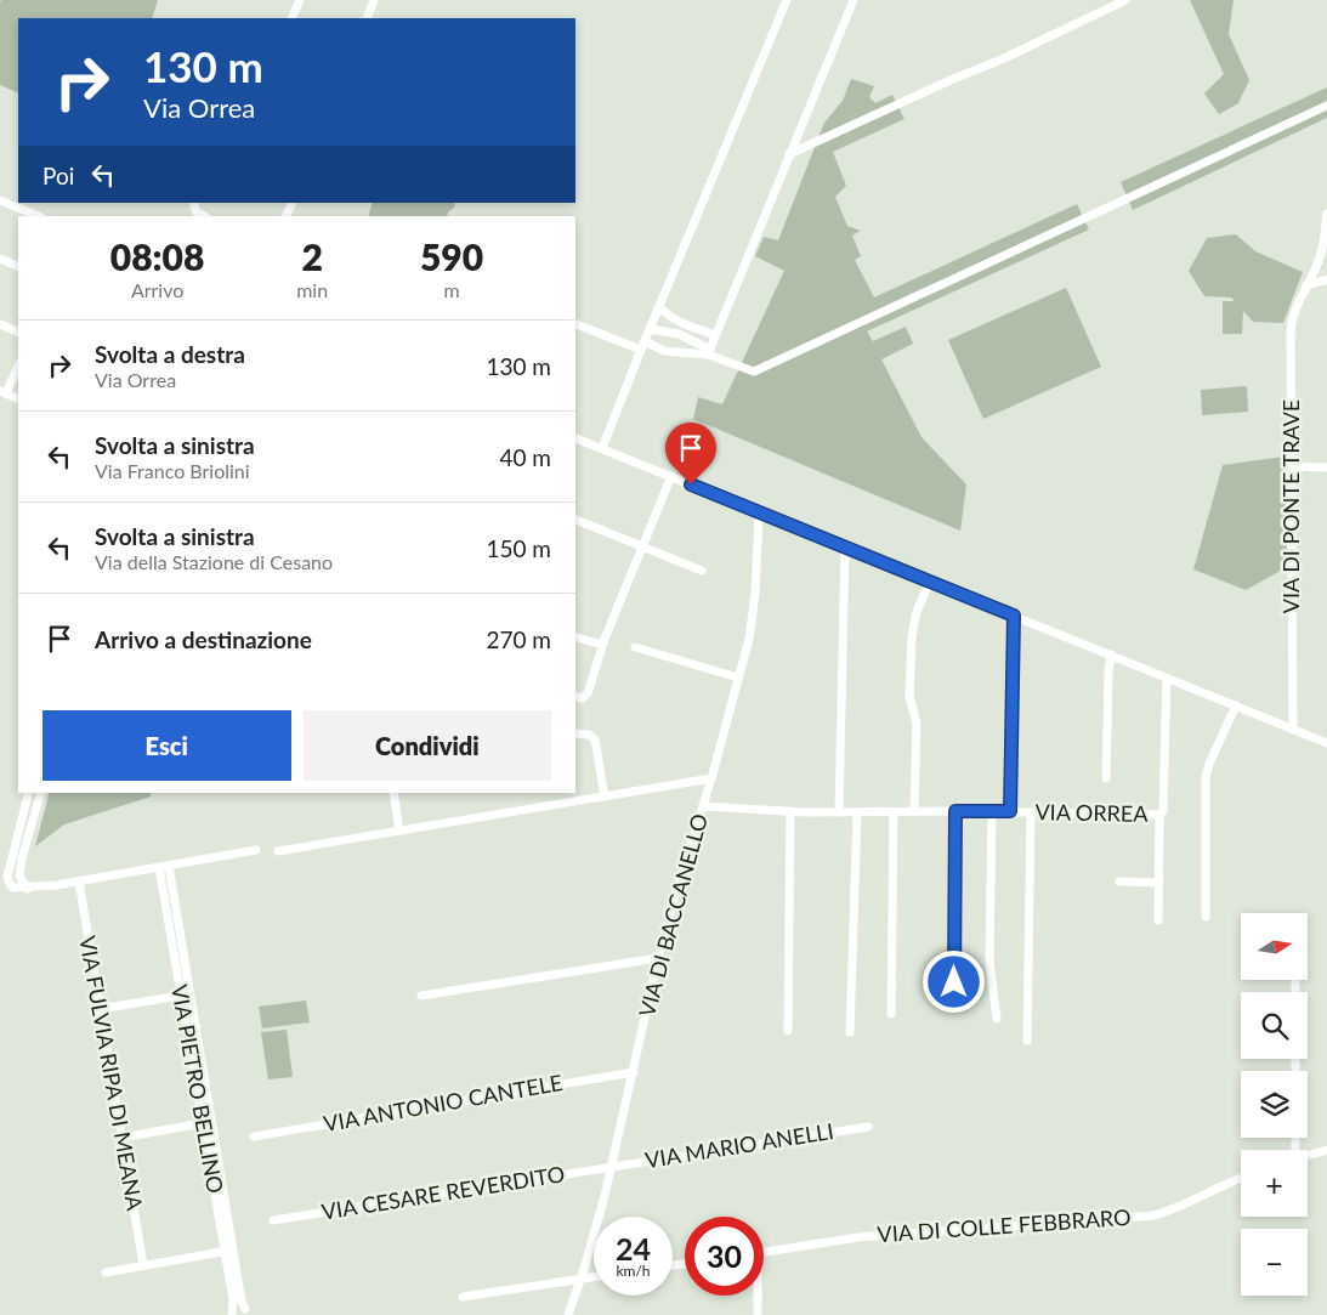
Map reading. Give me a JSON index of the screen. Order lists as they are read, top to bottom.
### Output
{
  "streets": {
    "street": [
      "VIA DI PONTE TRAVE",
      "VIA ORREA",
      "VIA DI BACCANELLO",
      "VIA FULVIA RIPA DI MEANA",
      "VIA PIETRO BELLINO",
      "VIA ANTONIO CANTELE",
      "VIA MARIO ANELLI",
      "VIA CESARE REVERDITO",
      "VIA DI COLLE FEBBRARO"
    ]
  },
  "crossings": [
    ["VIA ORREA", "VIA DI BACCANELLO"],
    ["VIA DI BACCANELLO", "VIA ANTONIO CANTELE"],
    ["VIA DI BACCANELLO", "VIA MARIO ANELLI"],
    ["VIA DI BACCANELLO", "VIA CESARE REVERDITO"],
    ["VIA MARIO ANELLI", "VIA CESARE REVERDITO"]
  ],
  "north": "right",
  "page": {
    "turn": ["130 m", "Via Orrea"],
    "then": "Poi",
    "eta": [
      "08:08",
      "Arrivo",
      "2",
      "min",
      "590",
      "m"
    ],
    "list": [
      {
        "name": "Svolta a destra",
        "note": "Via Orrea",
        "value": "130 m"
      },
      {
        "name": "Svolta a sinistra",
        "note": "Via Franco Briolini",
        "value": "40 m"
      },
      {
        "name": "Svolta a sinistra",
        "note": "Via della Stazione di Cesano",
        "value": "150 m"
      },
      {
        "name": "Arrivo a destinazione",
        "value": "270 m"
      }
    ],
    "buttons": ["Esci", "Condividi"],
    "map_buttons": ["+", "−"],
    "speed": "24 km/h",
    "limit": "30"
  }
}
